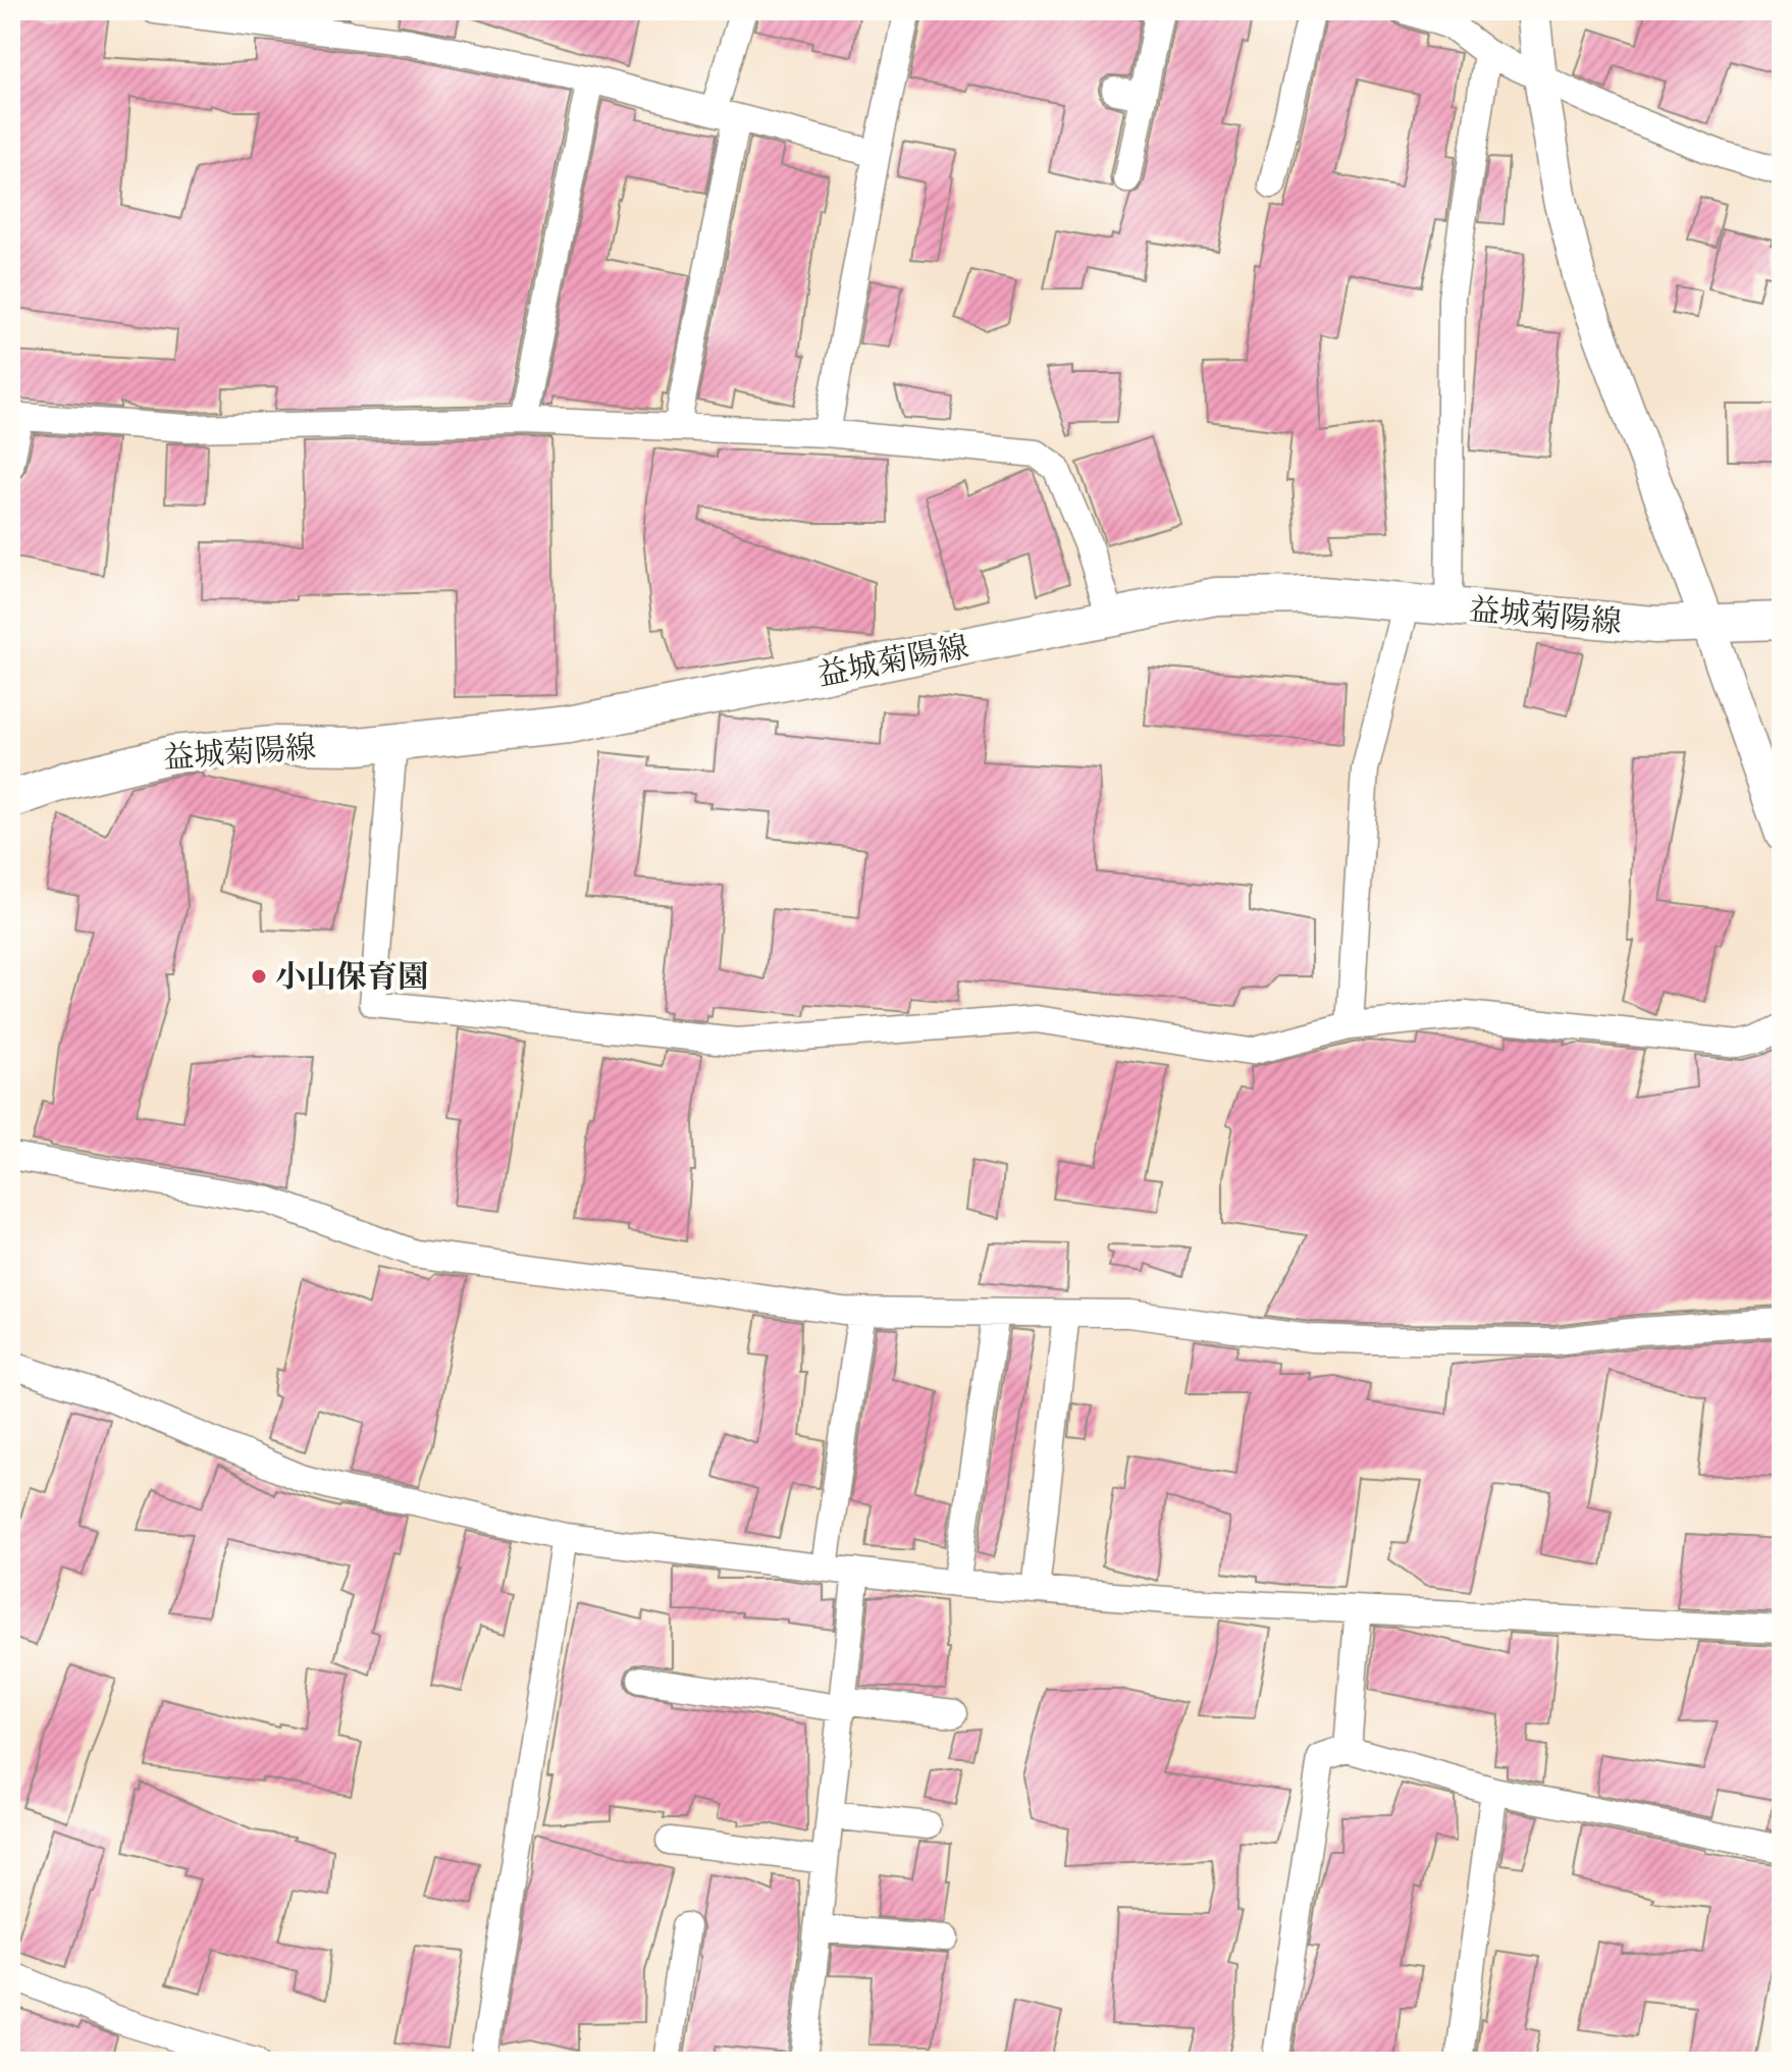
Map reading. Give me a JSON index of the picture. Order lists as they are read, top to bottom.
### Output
{
  "streets": {
    "main road": ["益城菊陽線"]
  },
  "places": ["小山保育園"]
}
